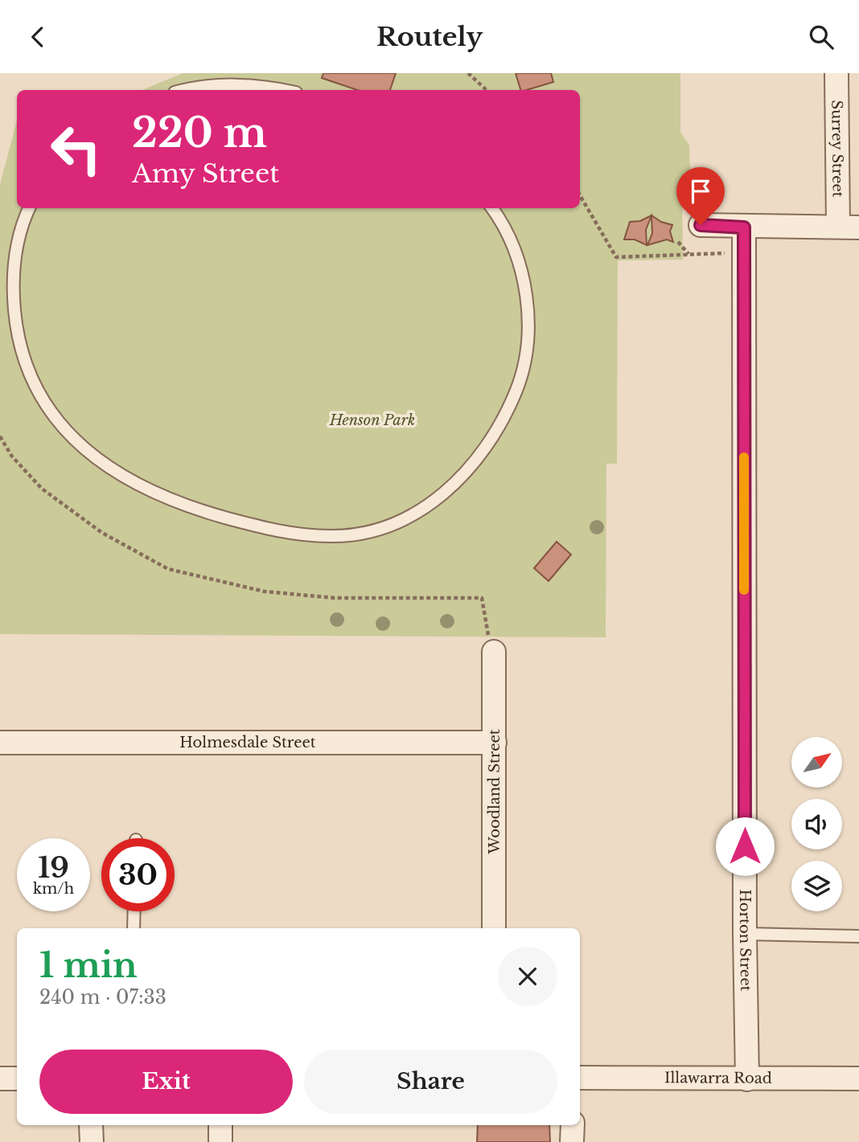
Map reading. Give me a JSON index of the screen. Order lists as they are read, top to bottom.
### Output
{
  "streets": {
    "street": [
      "Surrey Street",
      "Holmesdale Street",
      "Woodland Street",
      "Horton Street",
      "Illawarra Road"
    ]
  },
  "crossings": [
    ["Holmesdale Street", "Woodland Street"],
    ["Horton Street", "Illawarra Road"]
  ],
  "parks": ["Henson Park"],
  "north": "top right",
  "page": {
    "header": "Routely",
    "turn": ["220 m", "Amy Street"],
    "speed": "19 km/h",
    "limit": "30",
    "heading": ["1 min", "240 m · 07:33"],
    "buttons": ["Exit", "Share"]
  }
}
